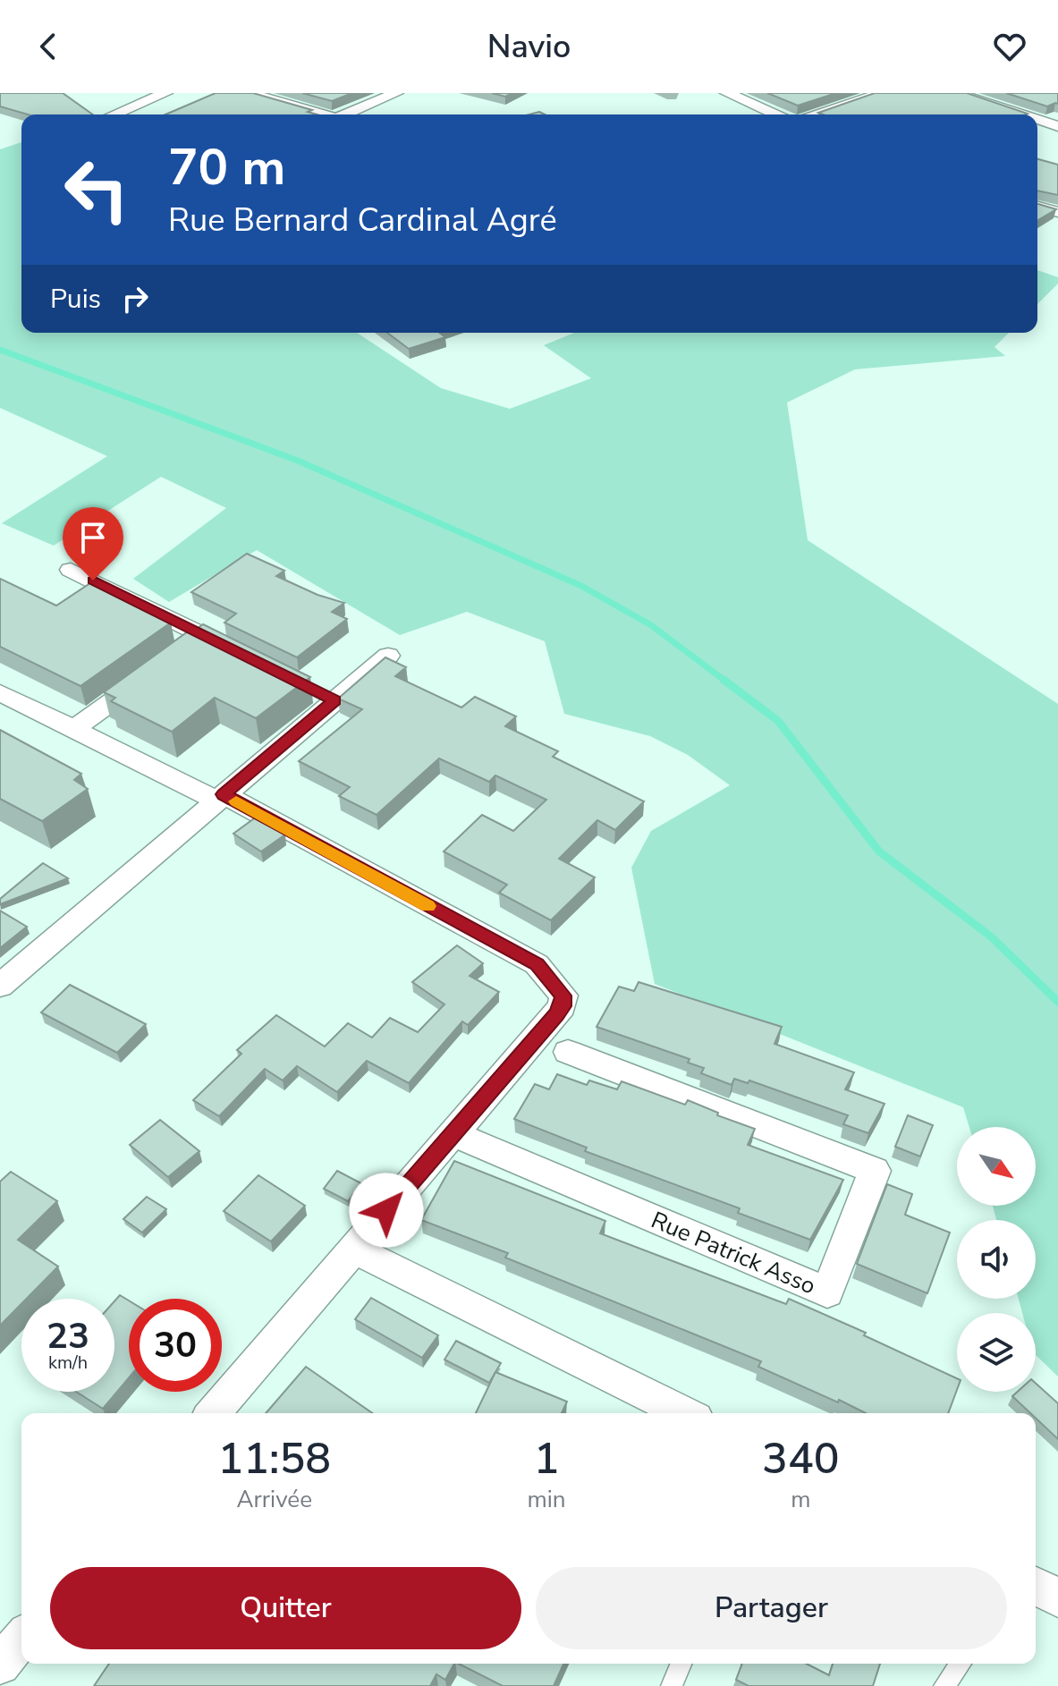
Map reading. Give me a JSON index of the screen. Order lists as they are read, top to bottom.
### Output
{
  "streets": {
    "street": ["Rue Patrick Asso"]
  },
  "north": "bottom right",
  "page": {
    "header": "Navio",
    "turn": ["70 m", "Rue Bernard Cardinal Agré"],
    "then": "Puis",
    "speed": "23 km/h",
    "limit": "30",
    "eta": [
      "11:58",
      "Arrivée",
      "1",
      "min",
      "340",
      "m"
    ],
    "buttons": ["Quitter", "Partager"]
  }
}
